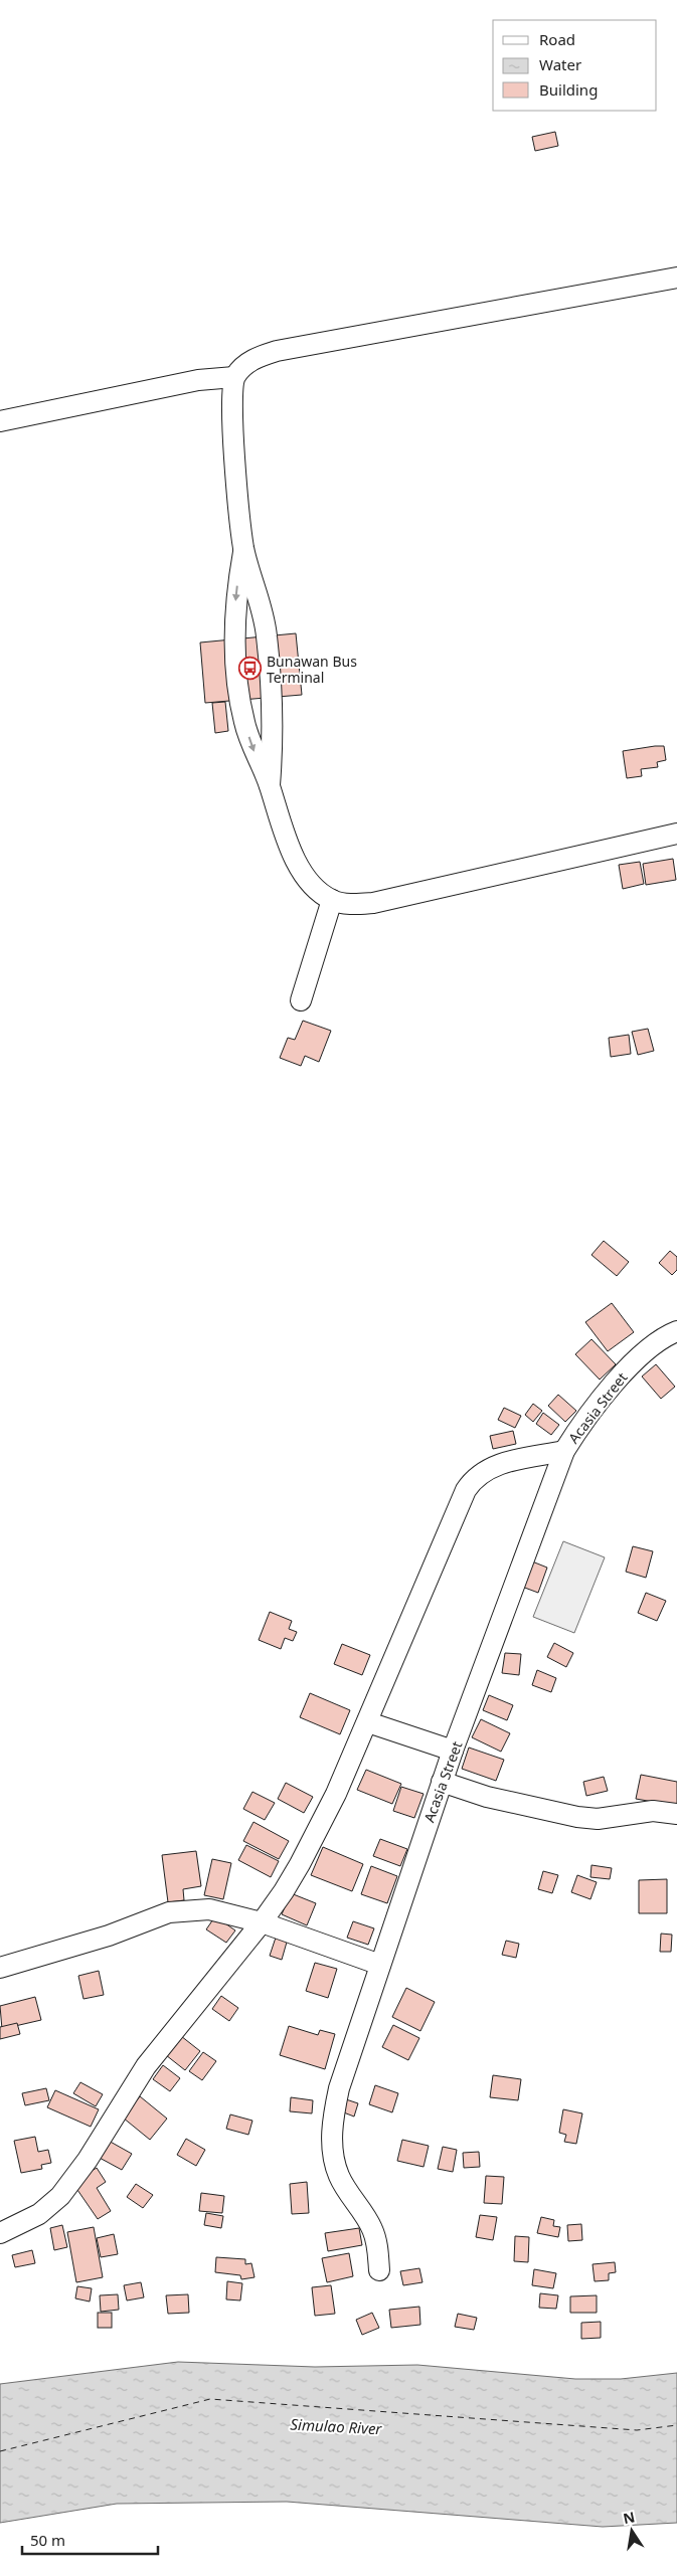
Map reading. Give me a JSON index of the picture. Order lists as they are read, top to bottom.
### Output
{
  "streets": {
    "street": ["Acasia Street"]
  },
  "water": ["Simulao River"],
  "places": {
    "bus stop": ["Bunawan Bus Terminal"]
  },
  "legend": ["Road", "Water", "Building"],
  "scale_bar": "50 m",
  "north": "top"
}
